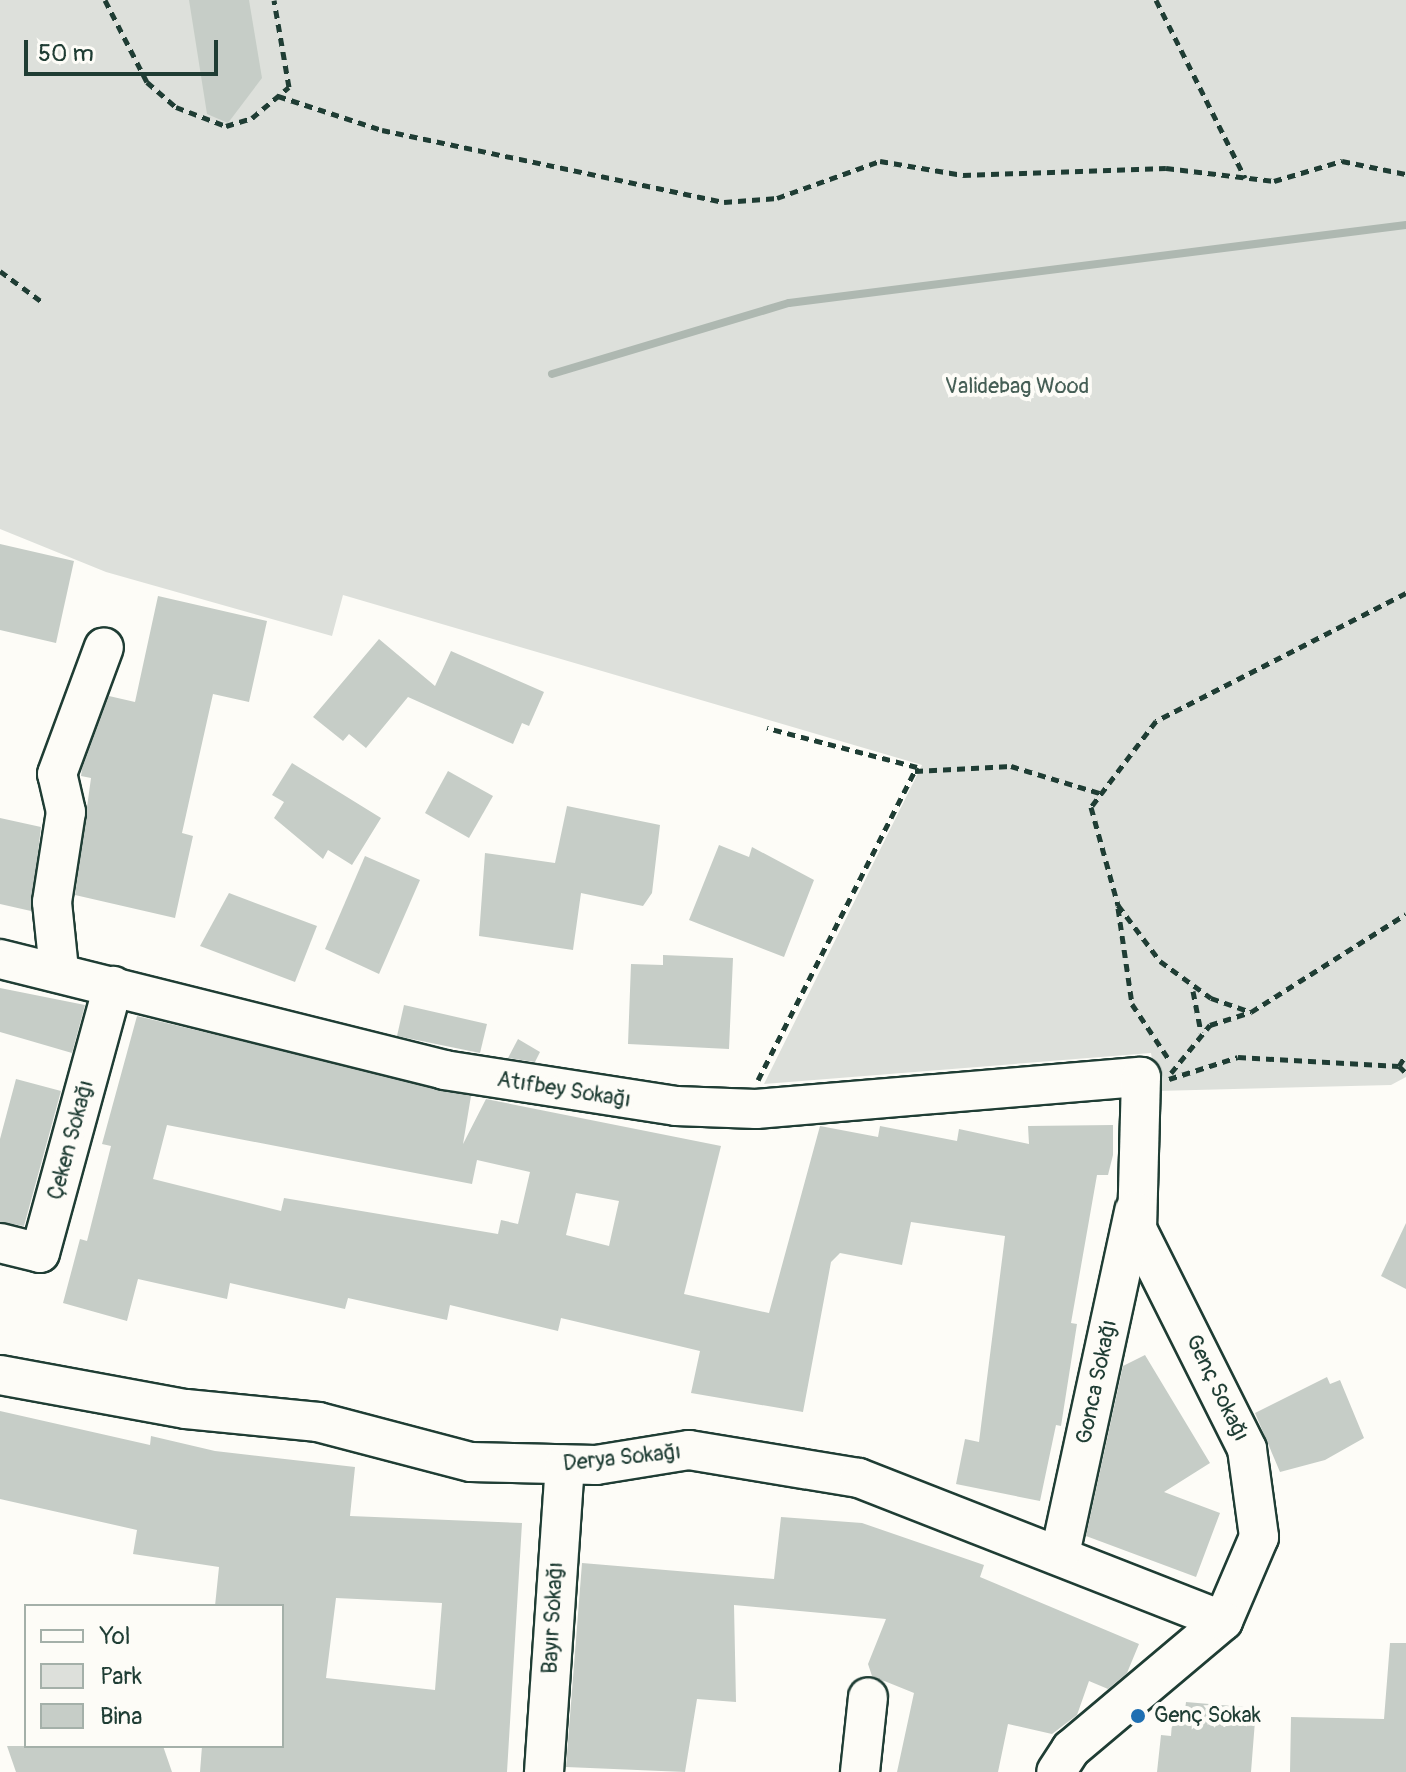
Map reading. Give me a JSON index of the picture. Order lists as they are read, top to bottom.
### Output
{
  "streets": {
    "street": [
      "Atıfbey Sokağı",
      "Çeken Sokağı",
      "Gonca Sokağı",
      "Genç Sokağı",
      "Derya Sokağı",
      "Bayır Sokağı"
    ]
  },
  "crossings": [
    ["Atıfbey Sokağı", "Çeken Sokağı"],
    ["Atıfbey Sokağı", "Genç Sokağı"],
    ["Gonca Sokağı", "Genç Sokağı"],
    ["Gonca Sokağı", "Derya Sokağı"],
    ["Genç Sokağı", "Derya Sokağı"],
    ["Derya Sokağı", "Bayır Sokağı"]
  ],
  "parks": ["Validebag Wood"],
  "places": ["Genç Sokak"],
  "legend": ["Yol", "Park", "Bina"],
  "scale_bar": "50 m"
}
